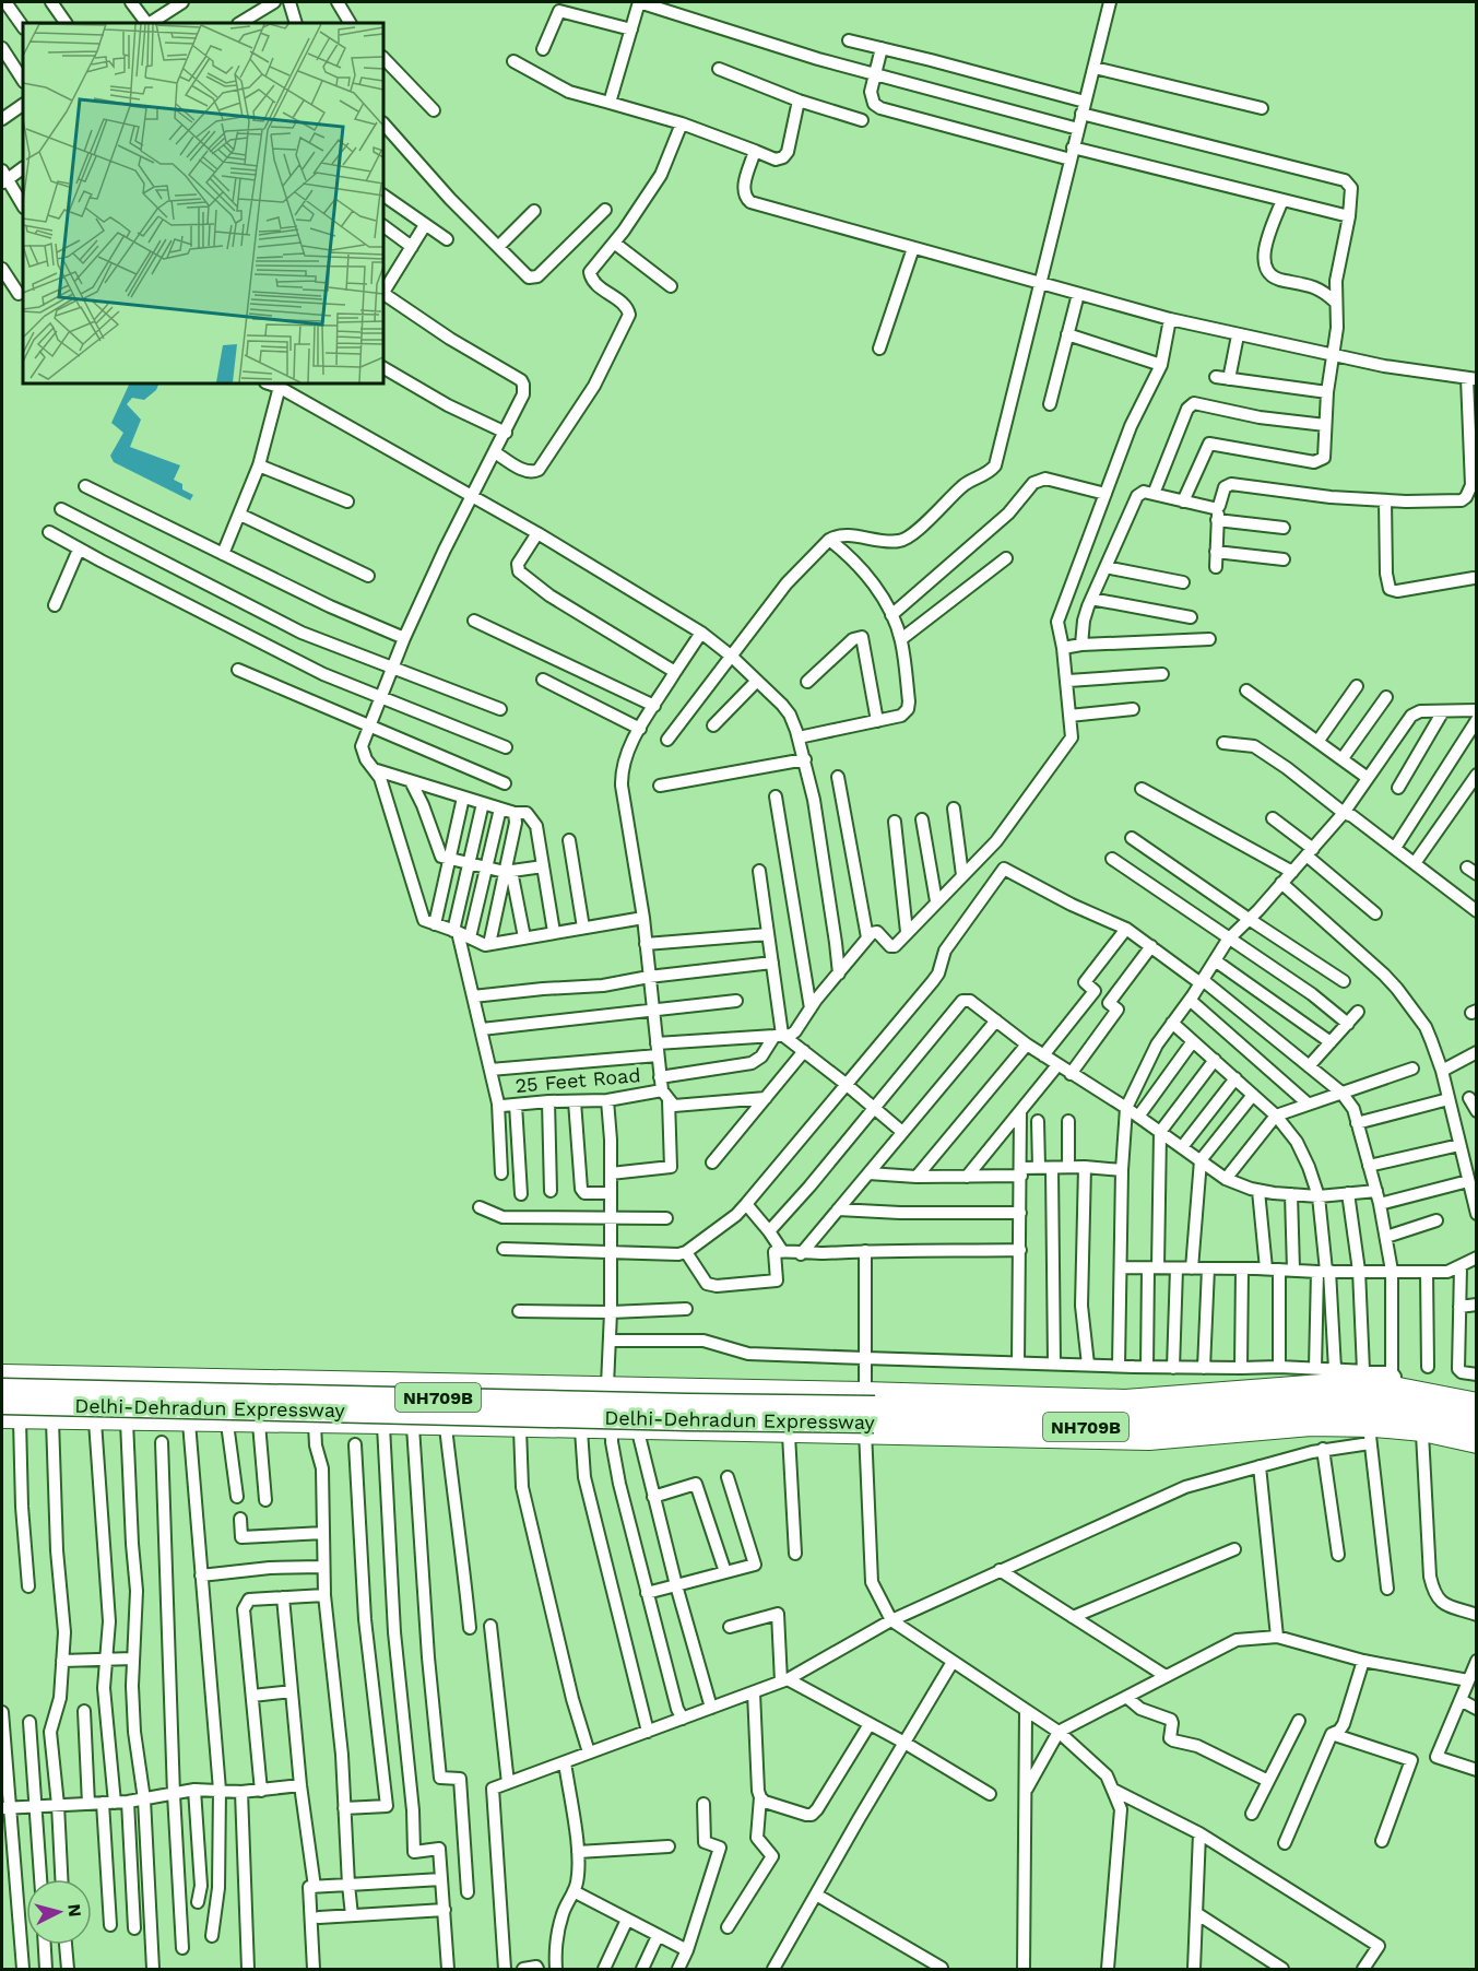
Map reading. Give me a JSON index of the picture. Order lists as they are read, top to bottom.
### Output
{
  "streets": {
    "highway": ["NH709B", "Delhi-Dehradun Expressway"],
    "street": ["25 Feet Road"]
  },
  "north": "right"
}
